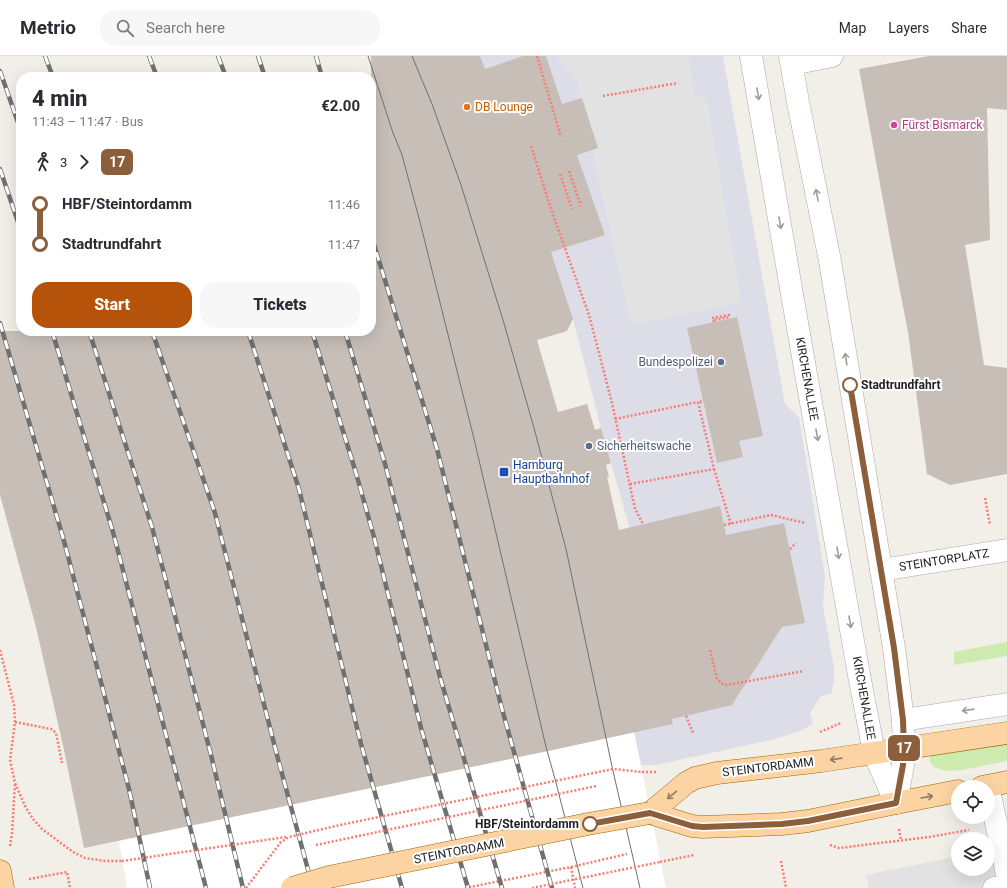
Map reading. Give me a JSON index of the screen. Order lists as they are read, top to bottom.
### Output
{
  "streets": {
    "main road": ["STEINTORDAMM"],
    "street": ["KIRCHENALLEE", "STEINTORPLATZ"]
  },
  "crossings": [
    ["KIRCHENALLEE", "STEINTORDAMM"]
  ],
  "places": {
    "other": [
      "DB Lounge",
      "Fürst Bismarck",
      "Bundespolizei",
      "Stadtrundfahrt",
      "Sicherheitswache",
      "HBF/Steintordamm"
    ],
    "transit": ["Hamburg Hauptbahnhof"]
  },
  "lines": ["bus line 17"],
  "page": {
    "header": "Metrio",
    "search": "Search here",
    "nav": ["Map", "Layers", "Share"],
    "on_map": "17",
    "heading": ["4 min", "11:43 – 11:47 · Bus", "€2.00"],
    "legs": ["3", "17"],
    "list": [
      {
        "name": "HBF/Steintordamm",
        "value": "11:46"
      },
      {
        "name": "Stadtrundfahrt",
        "value": "11:47"
      }
    ],
    "buttons": ["Start", "Tickets"]
  }
}
